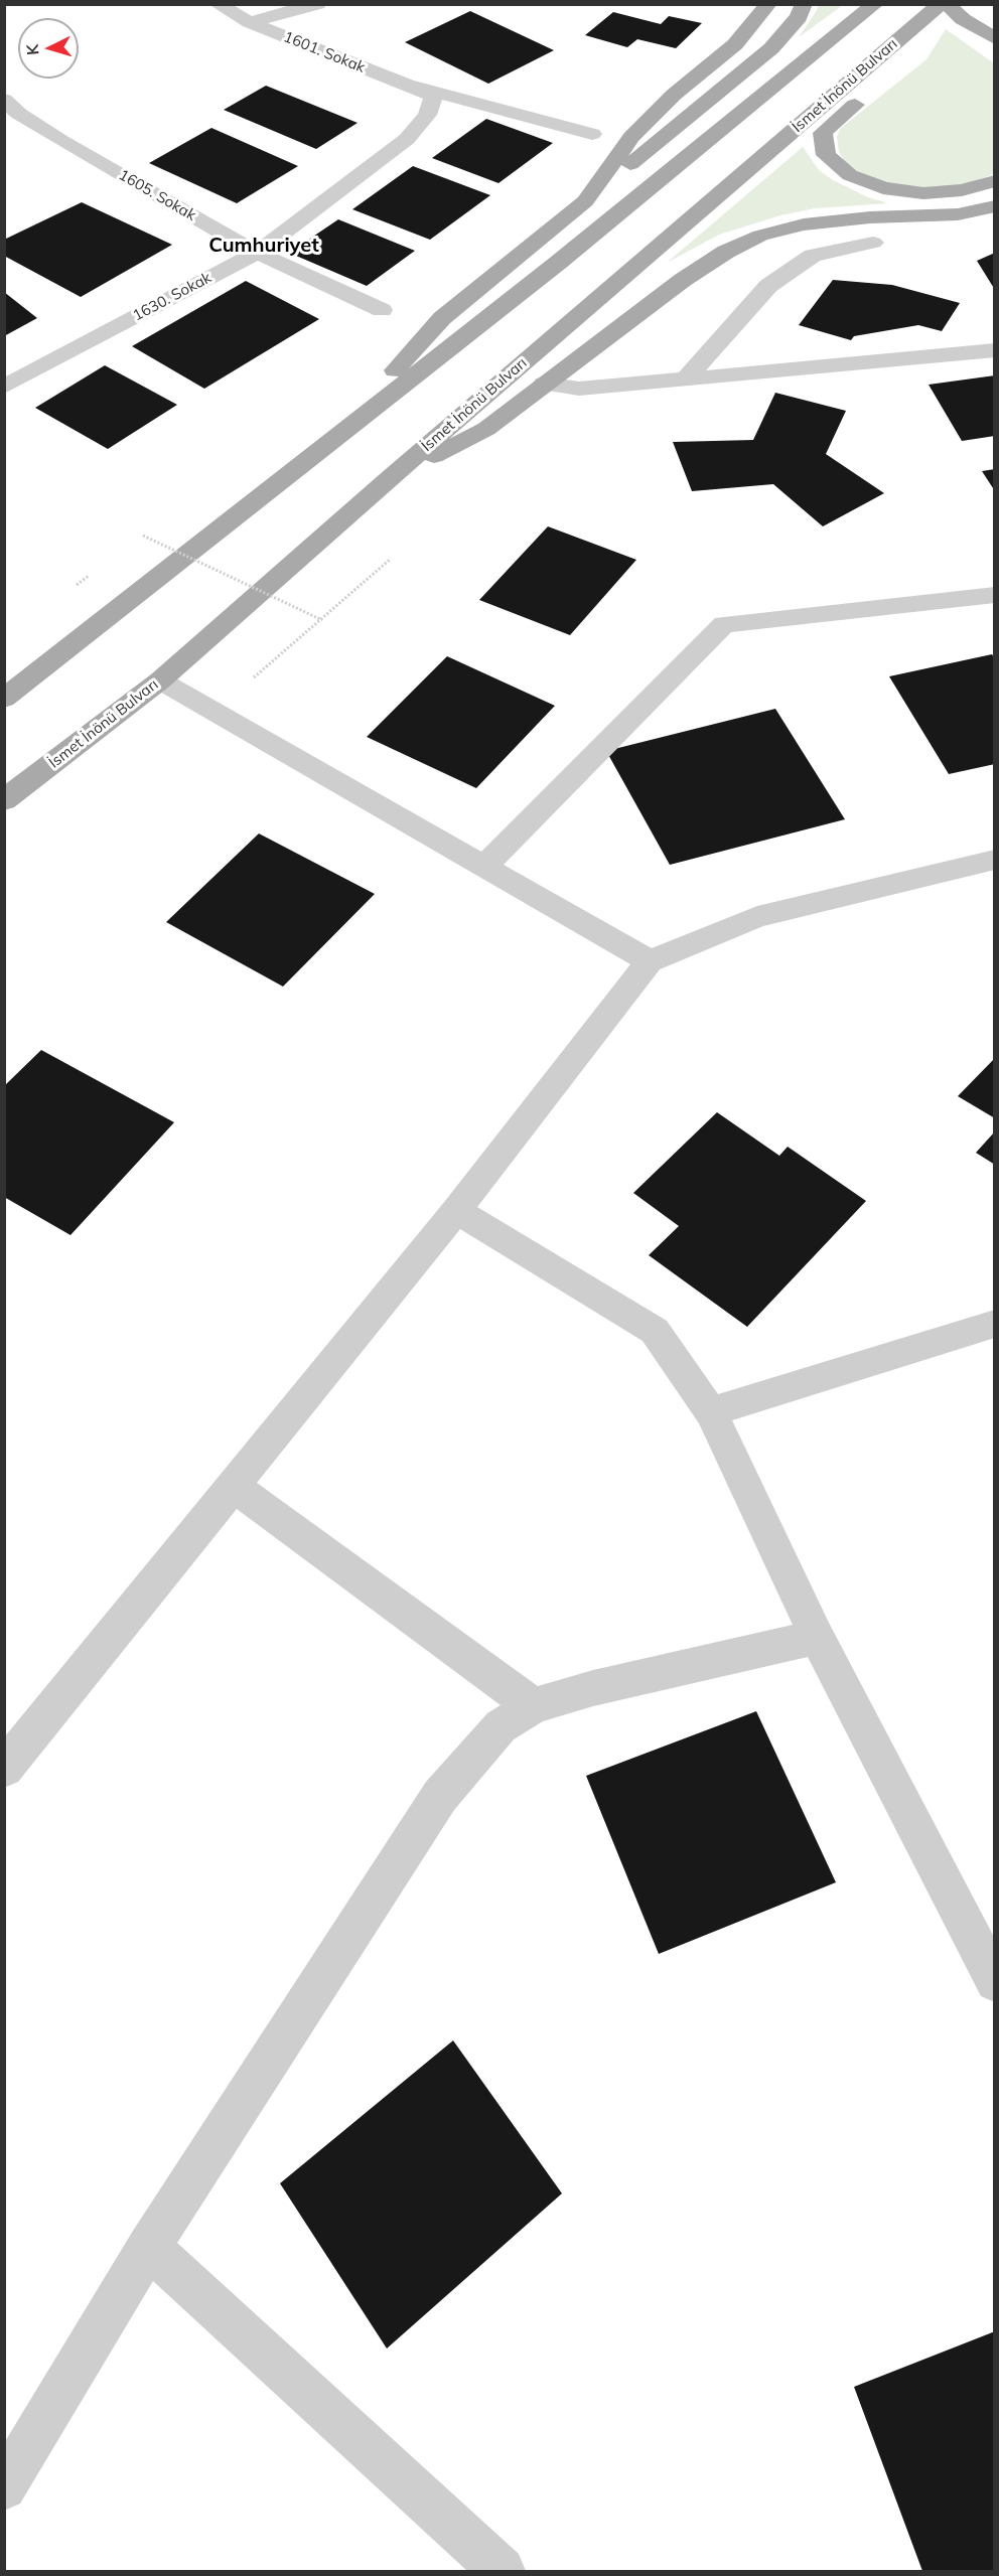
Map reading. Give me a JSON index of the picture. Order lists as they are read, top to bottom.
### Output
{
  "streets": {
    "main road": ["İsmet İnönü Bulvarı"],
    "street": ["1601. Sokak", "1605. Sokak", "1630. Sokak"]
  },
  "crossings": [
    ["1601. Sokak", "1630. Sokak"],
    ["1605. Sokak", "1630. Sokak"]
  ],
  "districts": ["Cumhuriyet"],
  "north": "left"
}
